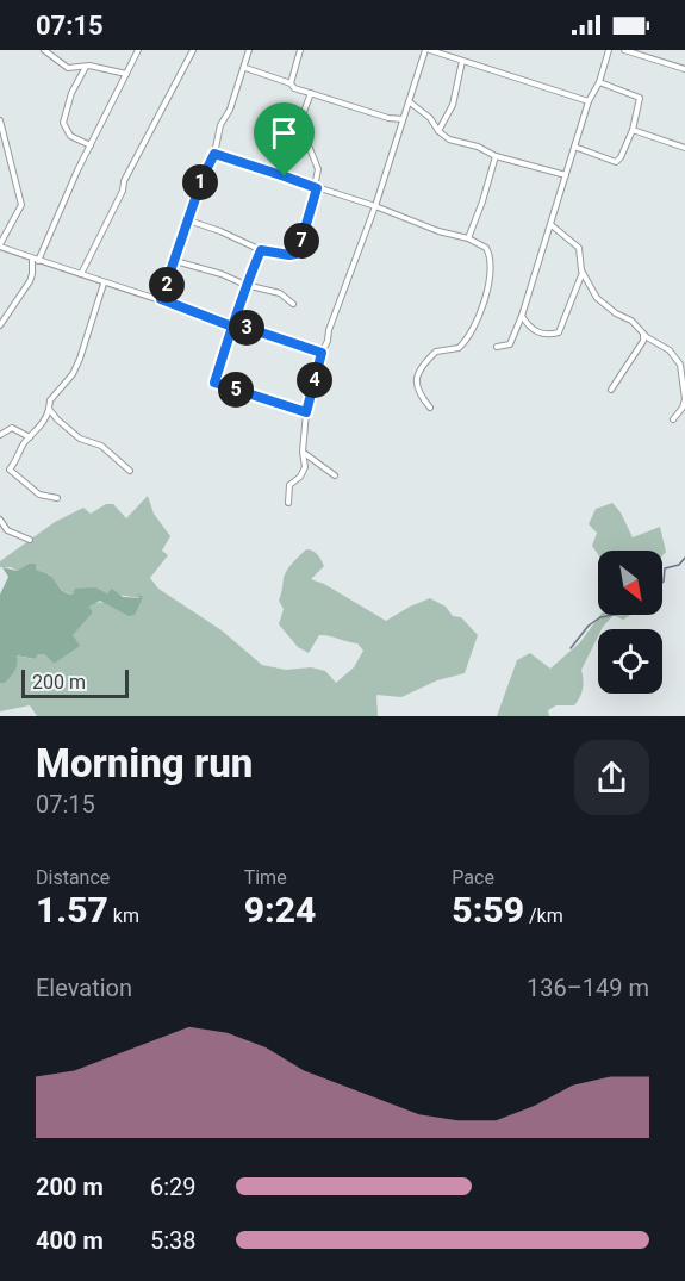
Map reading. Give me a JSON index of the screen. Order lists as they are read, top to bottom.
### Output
{
  "scale_bar": "200 m",
  "north": "bottom right",
  "page": {
    "status": "07:15",
    "pins": [
      "1",
      "7",
      "2",
      "3",
      "4",
      "5"
    ],
    "scale": "200 m",
    "heading": ["Morning run", "07:15"],
    "stats": [
      ["Distance", "1.57 km"],
      ["Time", "9:24"],
      ["Pace", "5:59 /km"]
    ],
    "chart": ["Elevation", "136–149 m"],
    "list": [
      {
        "name": "200 m",
        "note": "6:29"
      },
      {
        "name": "400 m",
        "note": "5:38"
      }
    ]
  }
}
